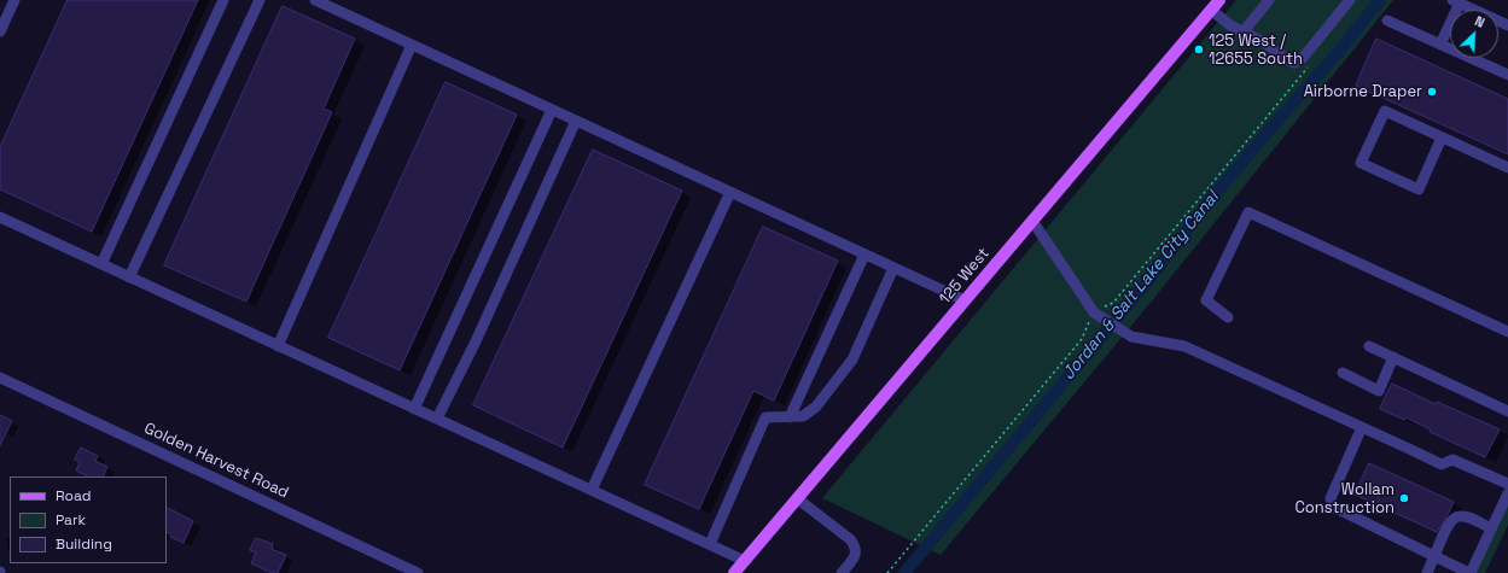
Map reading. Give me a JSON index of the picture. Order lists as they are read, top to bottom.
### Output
{
  "streets": {
    "main road": ["125 West"],
    "street": ["Golden Harvest Road"]
  },
  "water": ["Jordan & Salt Lake City Canal"],
  "places": ["125 West / 12655 South", "Airborne Draper", "Wollam Construction"],
  "legend": ["Road", "Park", "Building"],
  "north": "top right"
}
